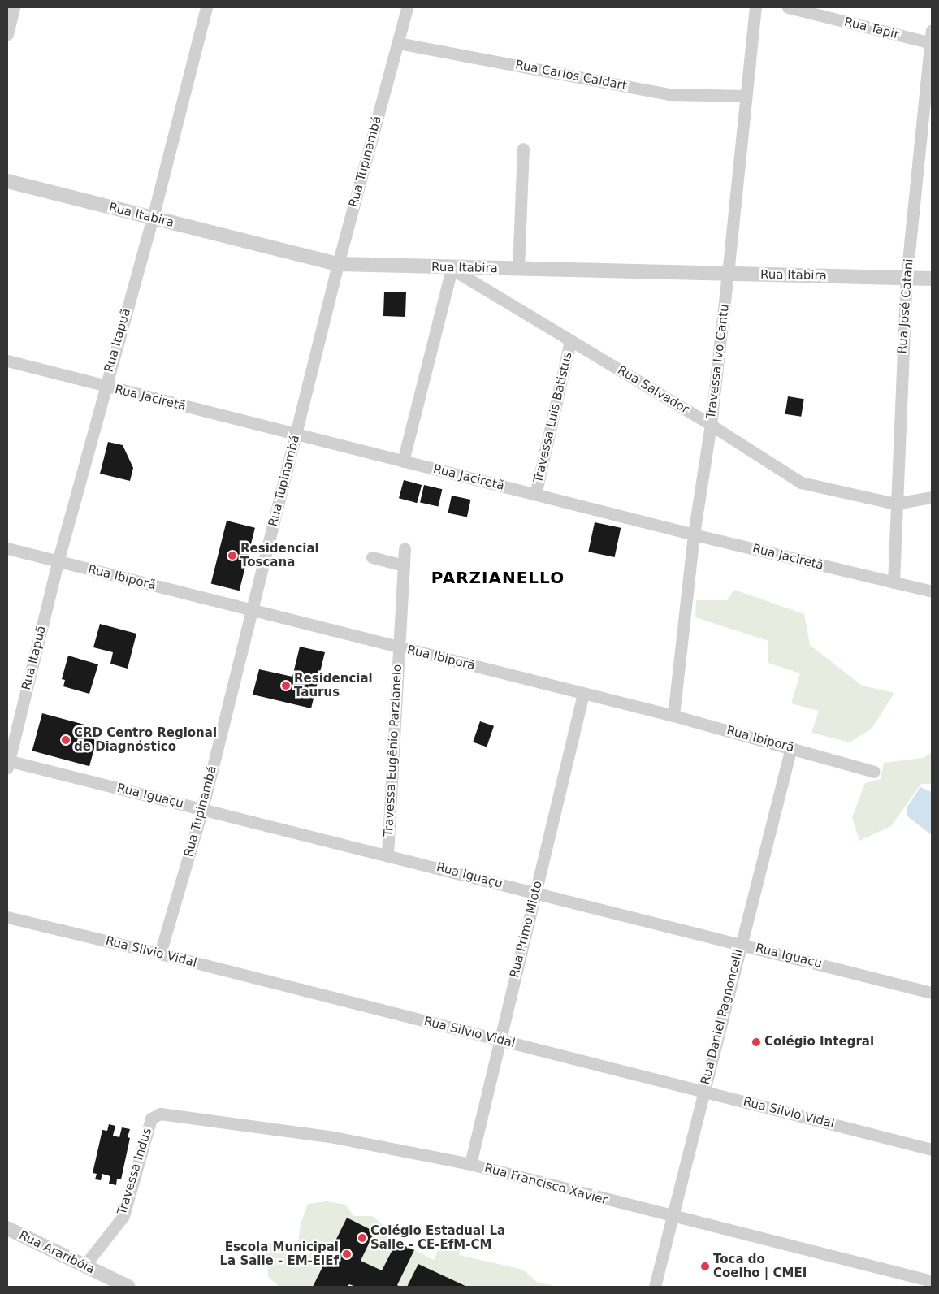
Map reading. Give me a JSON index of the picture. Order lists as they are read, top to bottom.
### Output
{
  "streets": {
    "street": [
      "Rua Tapir",
      "Rua Carlos Caldart",
      "Rua Tupinambá",
      "Rua Itabira",
      "Rua José Catani",
      "Rua Itapuã",
      "Travessa Ivo Cantu",
      "Rua Salvador",
      "Rua Jaciretã",
      "Travessa Luis Batistus",
      "Rua Ibiporã",
      "Travessa Eugênio Parzianelo",
      "Rua Iguaçu",
      "Rua Primo Mioto",
      "Rua Silvio Vidal",
      "Rua Daniel Pagnoncelli",
      "Travessa Indus",
      "Rua Francisco Xavier",
      "Rua Araribóia"
    ]
  },
  "crossings": [
    ["Rua Tapir", "Rua José Catani"],
    ["Rua Carlos Caldart", "Rua Tupinambá"],
    ["Rua Carlos Caldart", "Travessa Ivo Cantu"],
    ["Rua Tupinambá", "Rua Itabira"],
    ["Rua Tupinambá", "Rua Jaciretã"],
    ["Rua Tupinambá", "Rua Ibiporã"],
    ["Rua Tupinambá", "Rua Iguaçu"],
    ["Rua Tupinambá", "Rua Silvio Vidal"],
    ["Rua Itabira", "Rua José Catani"],
    ["Rua Itabira", "Rua Itapuã"],
    ["Rua Itabira", "Travessa Ivo Cantu"],
    ["Rua Itabira", "Rua Salvador"],
    ["Rua José Catani", "Rua Salvador"],
    ["Rua José Catani", "Rua Jaciretã"],
    ["Rua Itapuã", "Rua Jaciretã"],
    ["Rua Itapuã", "Rua Ibiporã"],
    ["Rua Itapuã", "Rua Iguaçu"],
    ["Travessa Ivo Cantu", "Rua Salvador"],
    ["Travessa Ivo Cantu", "Rua Jaciretã"],
    ["Travessa Ivo Cantu", "Rua Ibiporã"],
    ["Rua Salvador", "Travessa Luis Batistus"],
    ["Rua Jaciretã", "Travessa Luis Batistus"],
    ["Rua Ibiporã", "Travessa Eugênio Parzianelo"],
    ["Rua Ibiporã", "Rua Primo Mioto"],
    ["Rua Ibiporã", "Rua Daniel Pagnoncelli"],
    ["Travessa Eugênio Parzianelo", "Rua Iguaçu"],
    ["Rua Iguaçu", "Rua Primo Mioto"],
    ["Rua Iguaçu", "Rua Daniel Pagnoncelli"],
    ["Rua Primo Mioto", "Rua Silvio Vidal"],
    ["Rua Primo Mioto", "Rua Francisco Xavier"],
    ["Rua Silvio Vidal", "Rua Daniel Pagnoncelli"],
    ["Rua Daniel Pagnoncelli", "Rua Francisco Xavier"],
    ["Travessa Indus", "Rua Francisco Xavier"],
    ["Travessa Indus", "Rua Araribóia"]
  ],
  "districts": ["PARZIANELLO"],
  "places": [
    "Residencial Toscana",
    "Residencial Taurus",
    "CRD Centro Regional de Diagnóstico",
    "Colégio Integral",
    "Colégio Estadual La Salle - CE-EfM-CM",
    "Escola Municipal La Salle - EM-EiEf",
    "Toca do Coelho | CMEI"
  ]
}
